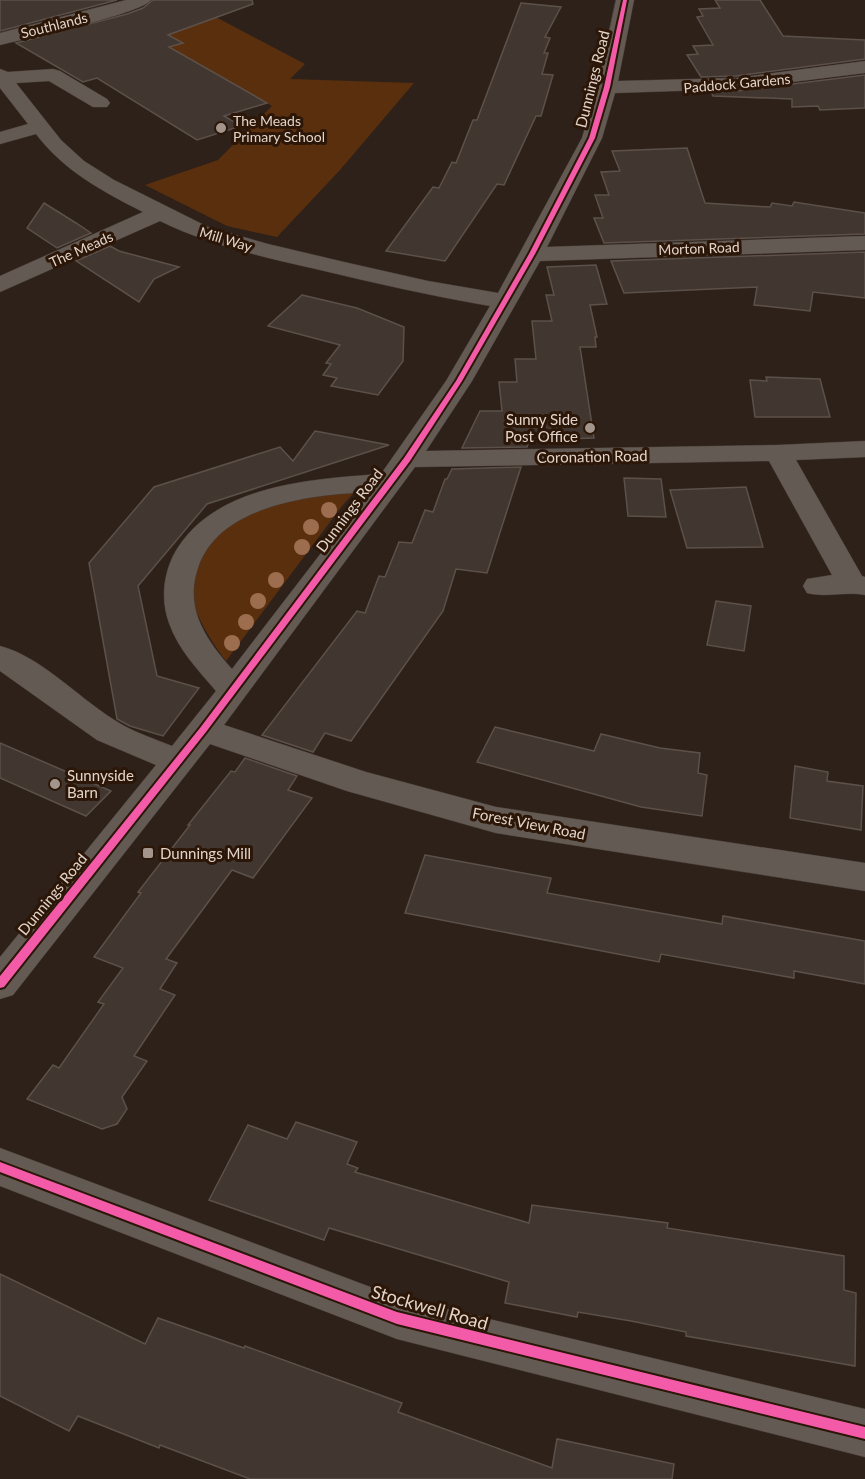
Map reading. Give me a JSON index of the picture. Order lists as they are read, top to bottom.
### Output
{
  "streets": {
    "street": [
      "Southlands",
      "Dunnings Road",
      "Paddock Gardens",
      "Mill Way",
      "Morton Road",
      "The Meads",
      "Coronation Road",
      "Forest View Road",
      "Stockwell Road"
    ]
  },
  "crossings": [
    ["Dunnings Road", "Paddock Gardens"],
    ["Dunnings Road", "Mill Way"],
    ["Dunnings Road", "Morton Road"],
    ["Dunnings Road", "Coronation Road"],
    ["Dunnings Road", "Forest View Road"],
    ["Mill Way", "The Meads"]
  ],
  "places": {
    "other": ["The Meads Primary School", "Sunny Side Post Office", "Sunnyside Barn"],
    "transit": ["Dunnings Mill"]
  }
}
